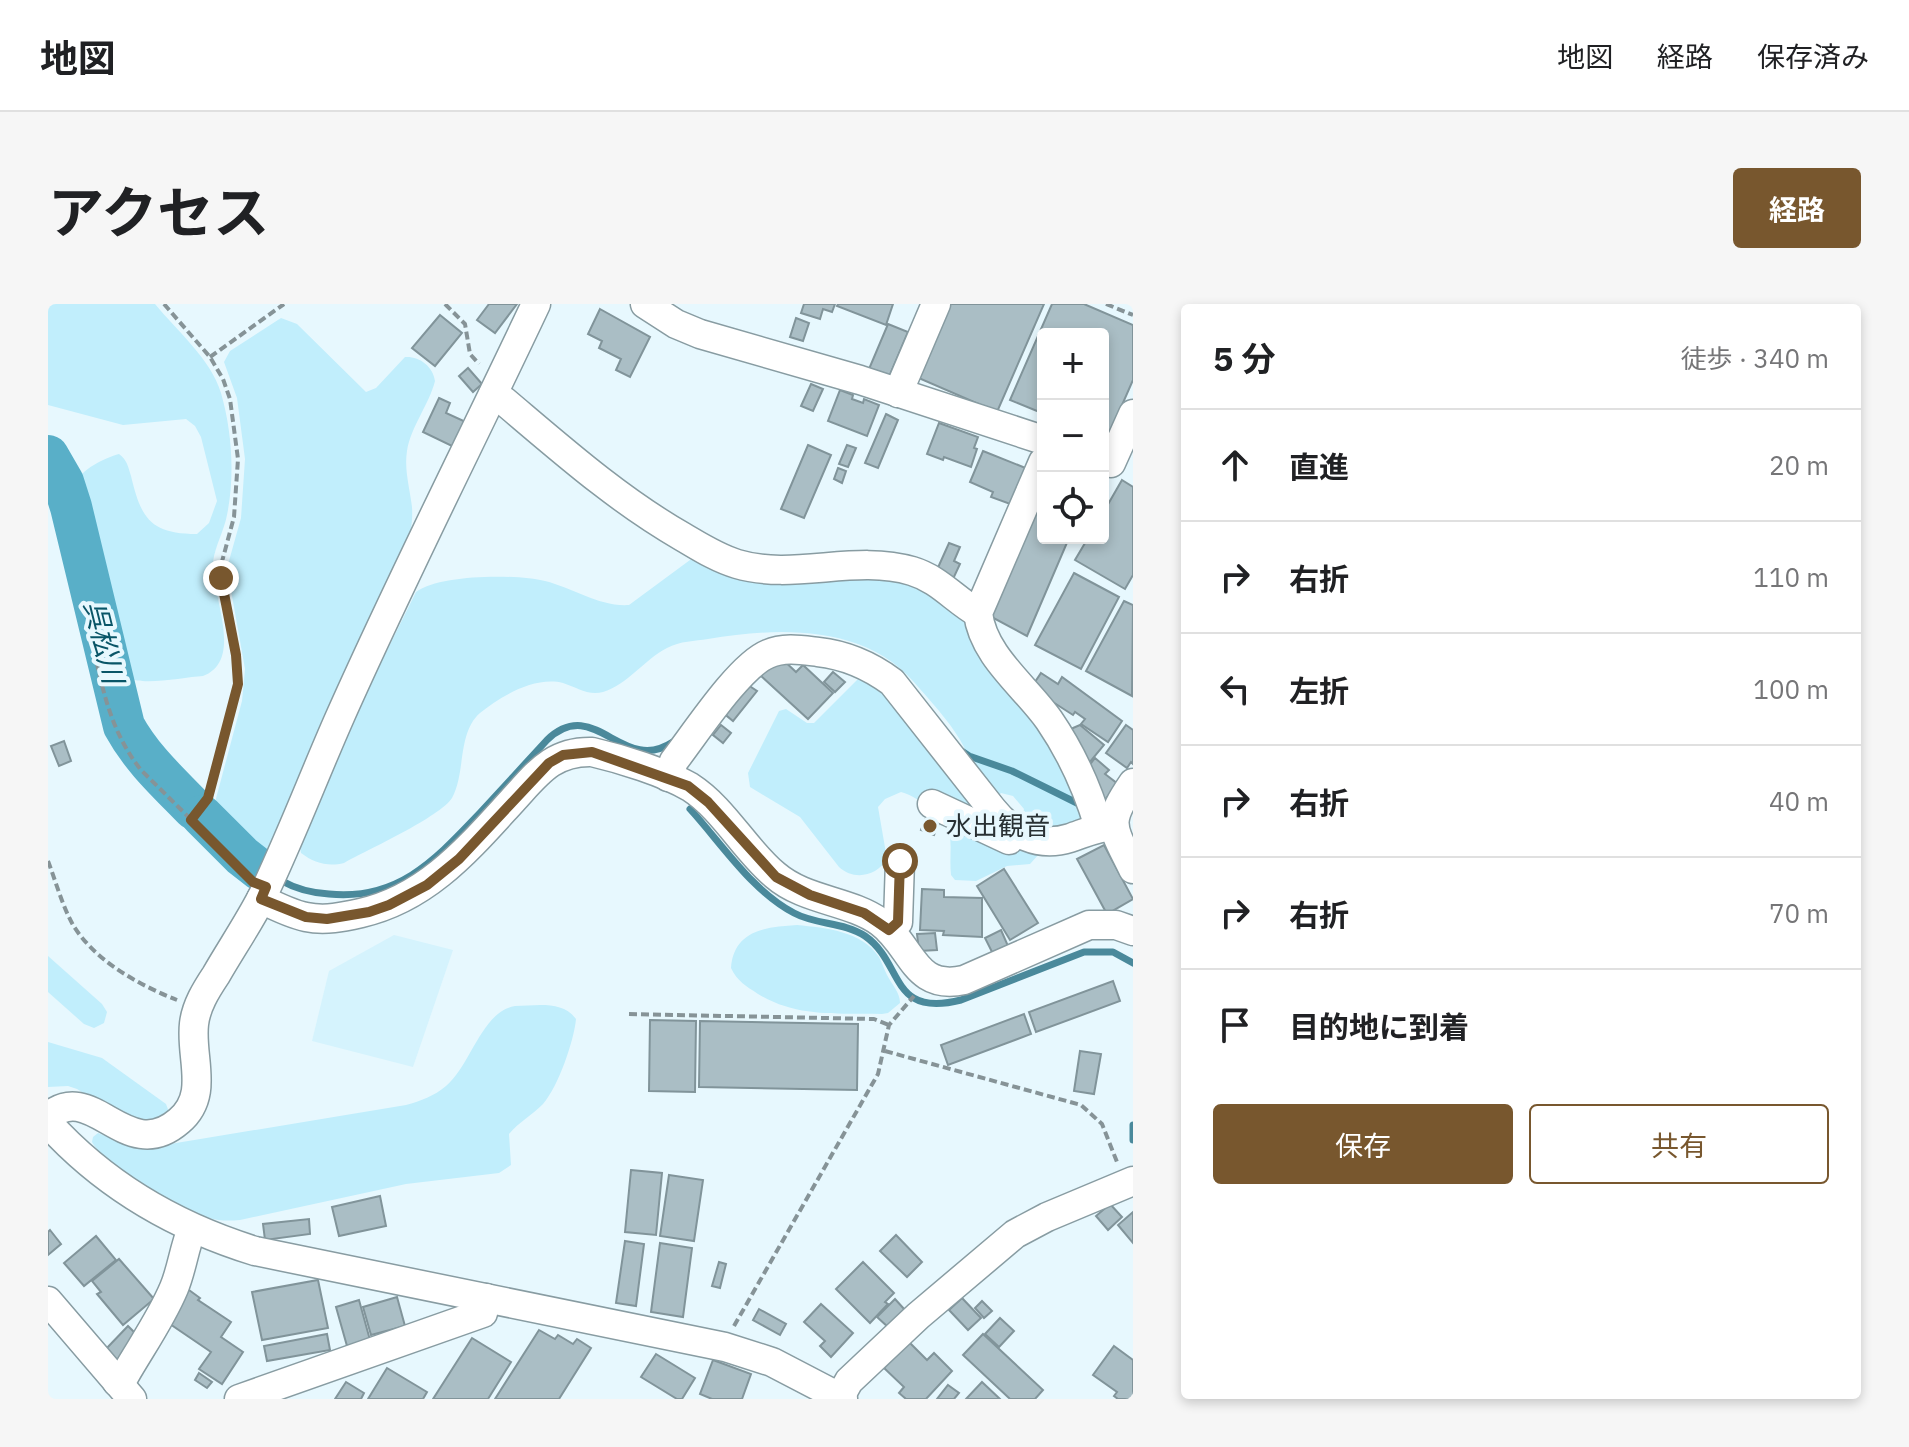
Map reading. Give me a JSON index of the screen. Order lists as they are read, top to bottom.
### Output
{
  "water": ["呉松川"],
  "places": ["水出観音"],
  "page": {
    "header": "地図",
    "nav": ["地図", "経路", "保存済み"],
    "title": "アクセス",
    "buttons": [
      "経路",
      ["保存", "共有"]
    ],
    "heading": ["5 分", "徒歩 · 340 m"],
    "map_buttons": ["+", "−"],
    "list": [
      ["直進", "20 m"],
      ["右折", "110 m"],
      ["左折", "100 m"],
      ["右折", "40 m"],
      ["右折", "70 m"],
      "目的地に到着"
    ]
  }
}
